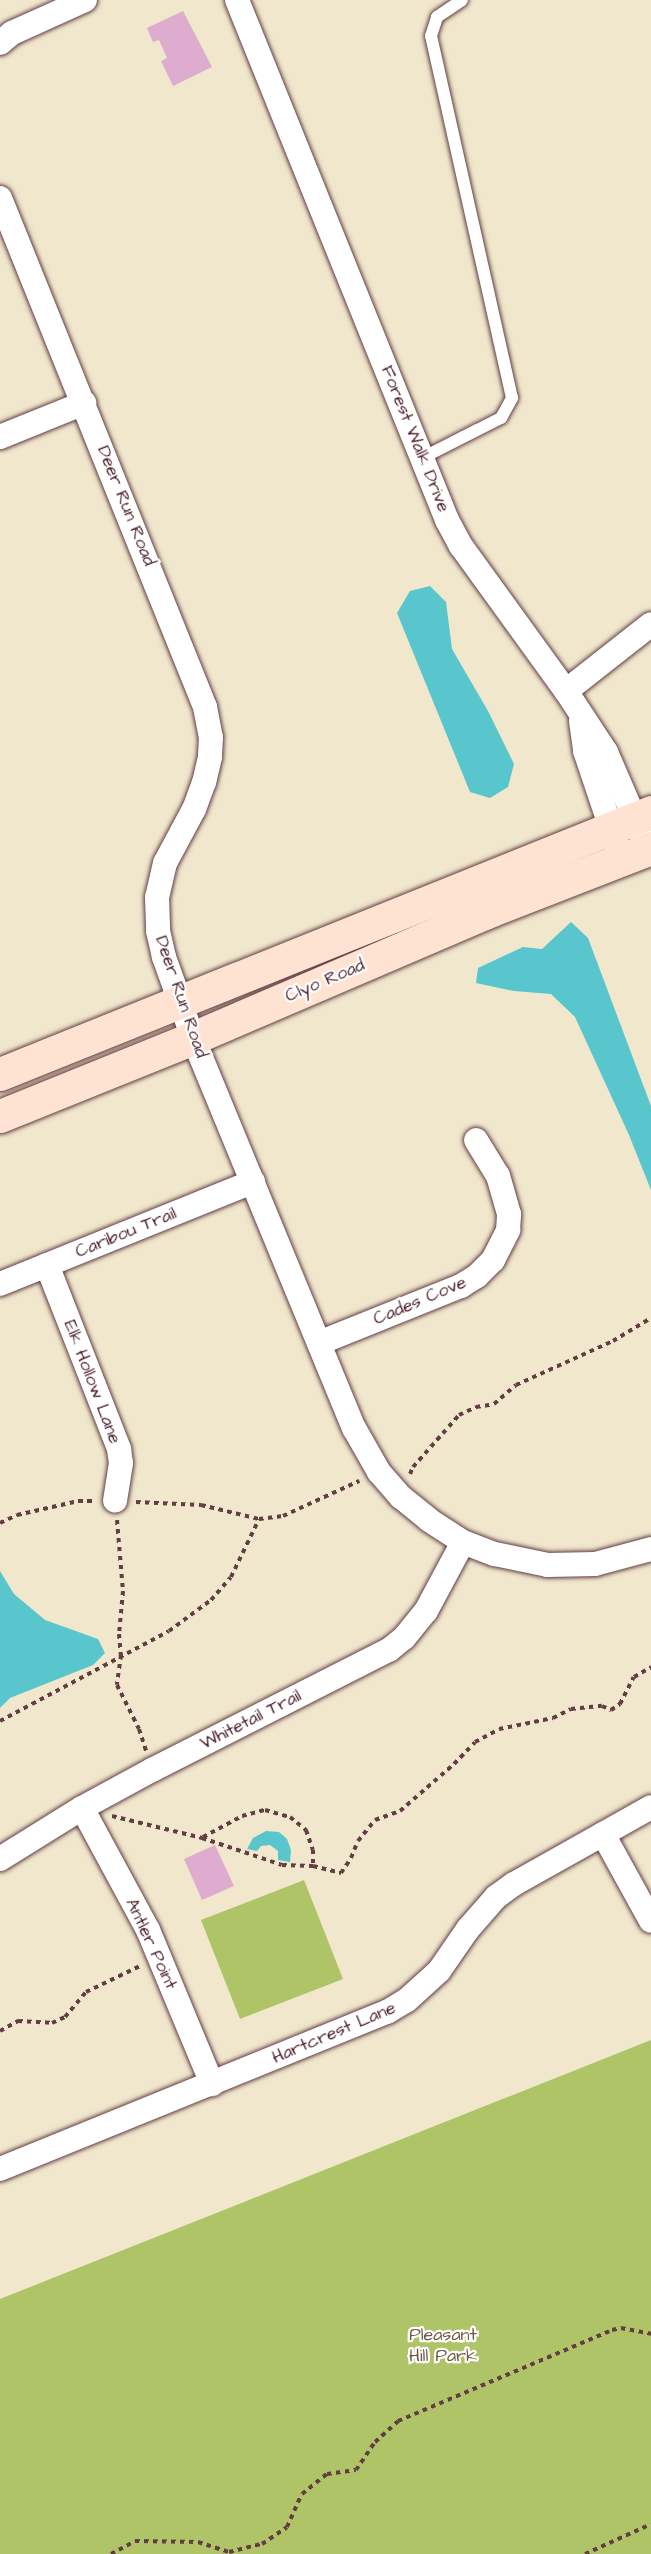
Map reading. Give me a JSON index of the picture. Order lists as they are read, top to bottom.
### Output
{
  "streets": {
    "street": [
      "Forest Walk Drive",
      "Deer Run Road",
      "Clyo Road",
      "Caribou Trail",
      "Cades Cove",
      "Elk Hollow Lane",
      "Whitetail Trail",
      "Antler Point",
      "Hartcrest Lane"
    ]
  },
  "crossings": [
    ["Forest Walk Drive", "Clyo Road"],
    ["Deer Run Road", "Clyo Road"],
    ["Deer Run Road", "Caribou Trail"],
    ["Deer Run Road", "Cades Cove"],
    ["Deer Run Road", "Whitetail Trail"],
    ["Caribou Trail", "Elk Hollow Lane"],
    ["Whitetail Trail", "Antler Point"],
    ["Antler Point", "Hartcrest Lane"]
  ],
  "parks": ["Pleasant Hill Park"]
}
